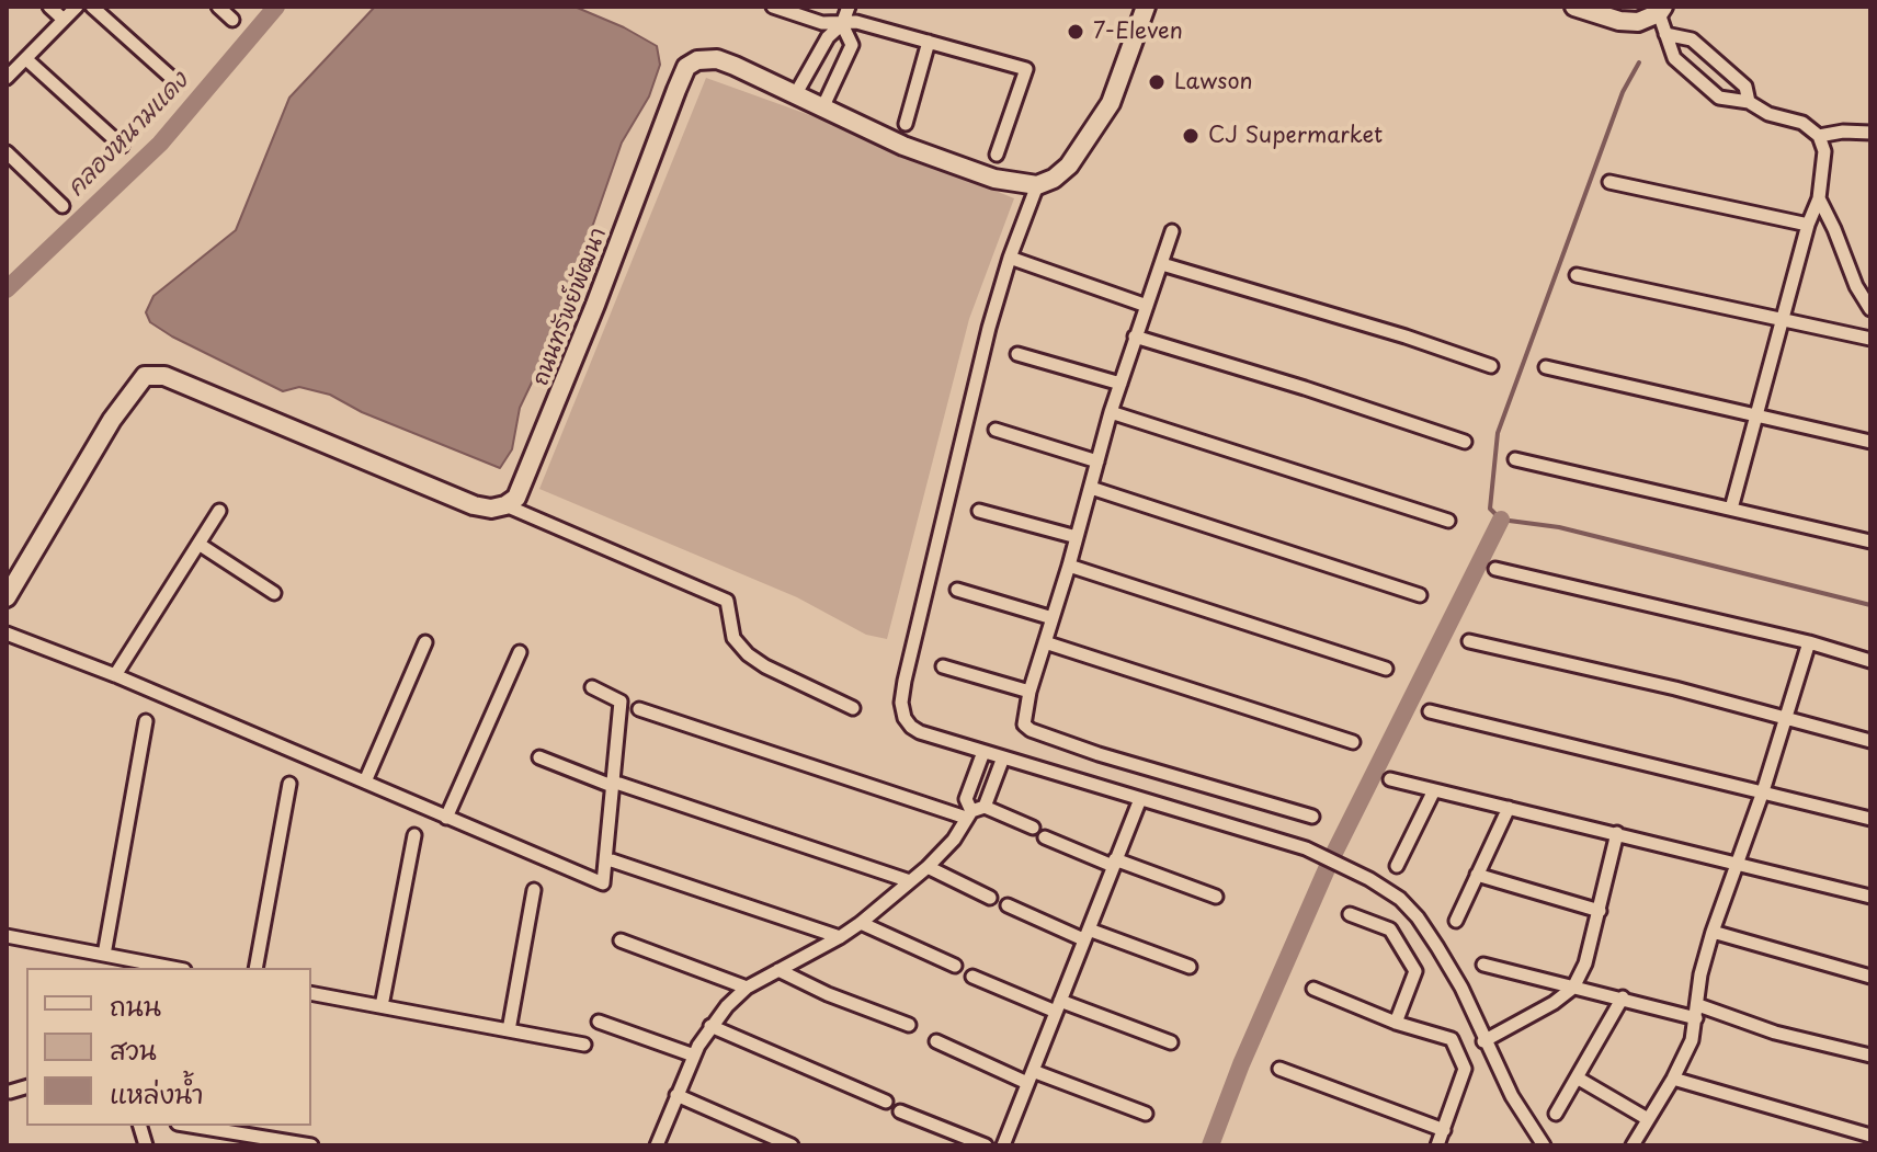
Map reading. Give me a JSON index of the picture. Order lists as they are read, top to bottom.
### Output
{
  "streets": {
    "street": ["ถนนทรัพย์พัฒนา"]
  },
  "water": ["คลองหนามแดง"],
  "places": ["7-Eleven", "Lawson", "CJ Supermarket"],
  "legend": ["ถนน", "สวน", "แหล่งน้ำ"]
}
